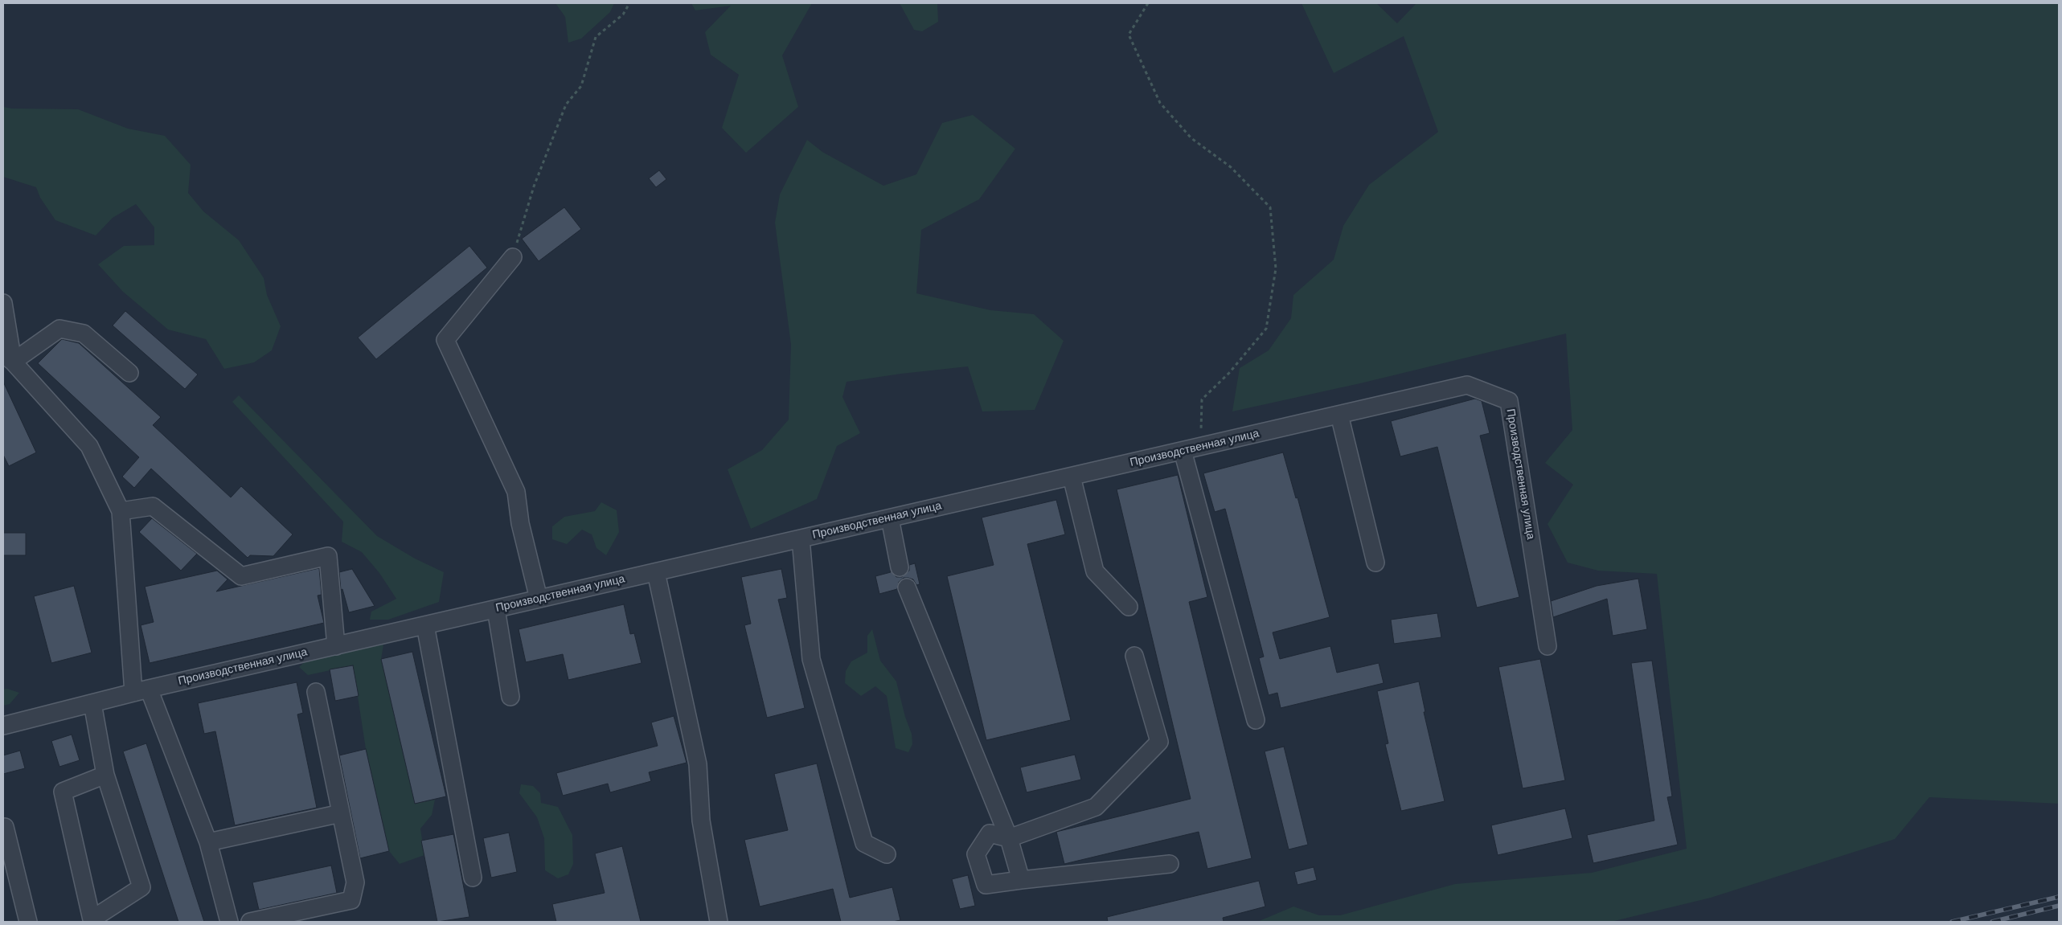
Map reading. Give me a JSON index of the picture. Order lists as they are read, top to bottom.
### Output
{
  "streets": {
    "street": ["Производственная улица"]
  }
}
